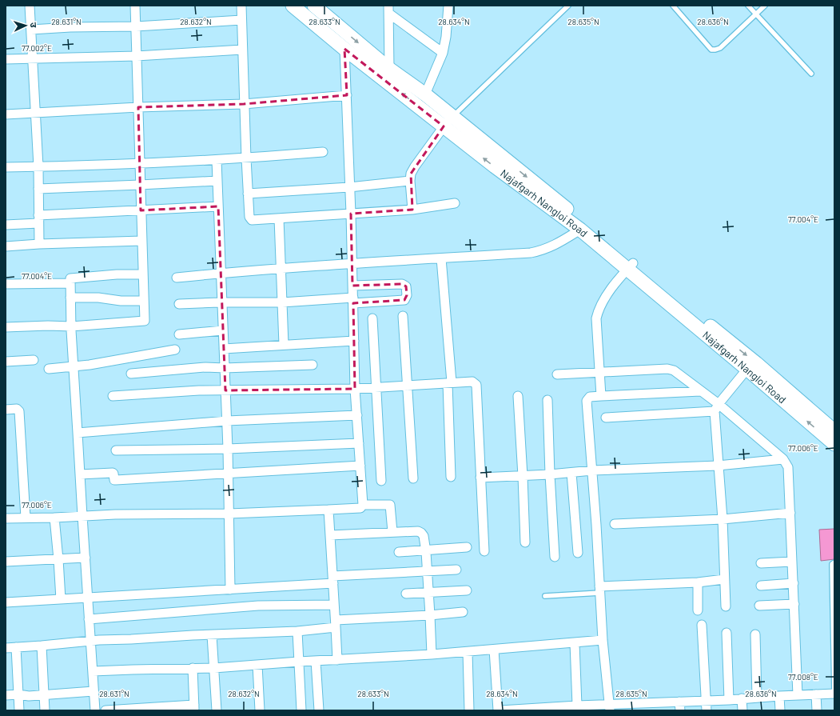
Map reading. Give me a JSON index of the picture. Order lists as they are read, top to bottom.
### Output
{
  "streets": {
    "main road": ["Najafgarh Nangloi Road"]
  },
  "north": "right",
  "coordinates": [
    "28.631°N",
    "28.632°N",
    "28.633°N",
    "28.634°N",
    "28.635°N",
    "28.636°N",
    "77.002°E",
    "77.004°E",
    "77.006°E",
    "77.008°E"
  ]
}
